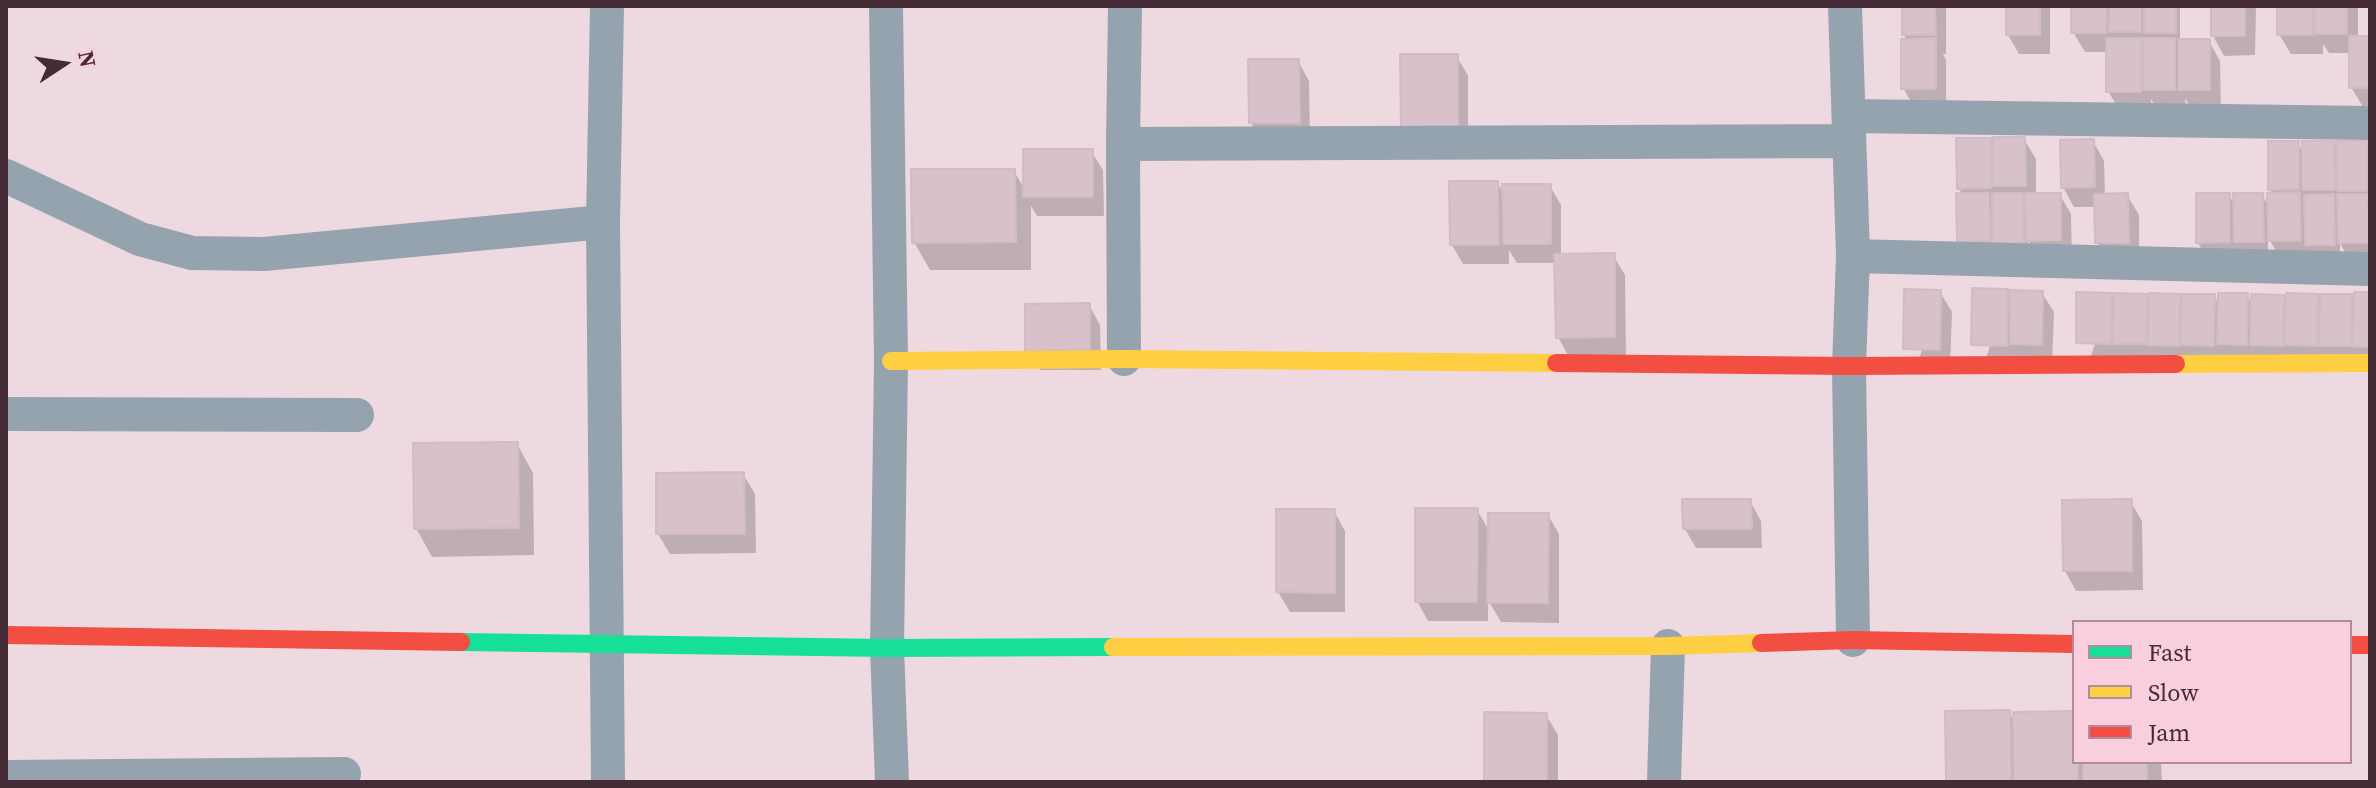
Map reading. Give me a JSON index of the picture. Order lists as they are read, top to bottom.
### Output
{
  "legend": ["Fast", "Slow", "Jam"],
  "north": "right"
}
